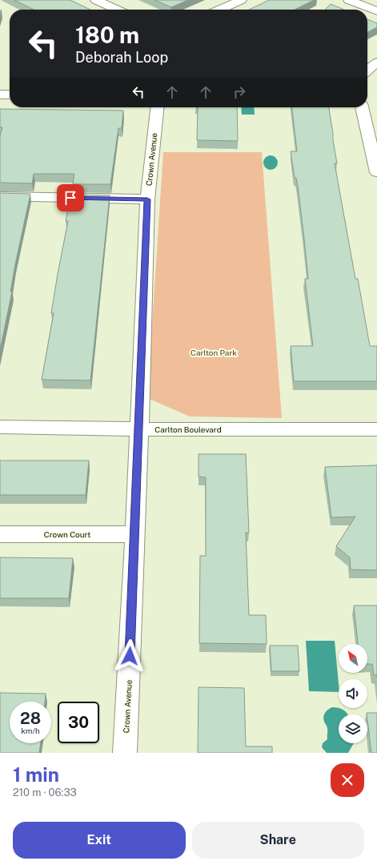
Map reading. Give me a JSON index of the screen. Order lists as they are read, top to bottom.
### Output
{
  "streets": {
    "street": ["Crown Avenue", "Carlton Boulevard", "Crown Court"]
  },
  "crossings": [
    ["Crown Avenue", "Carlton Boulevard"],
    ["Crown Avenue", "Crown Court"]
  ],
  "parks": ["Carlton Park"],
  "north": "top left",
  "page": {
    "turn": ["180 m", "Deborah Loop"],
    "speed": "28 km/h",
    "limit": "30",
    "heading": ["1 min", "210 m · 06:33"],
    "buttons": ["Exit", "Share"]
  }
}
